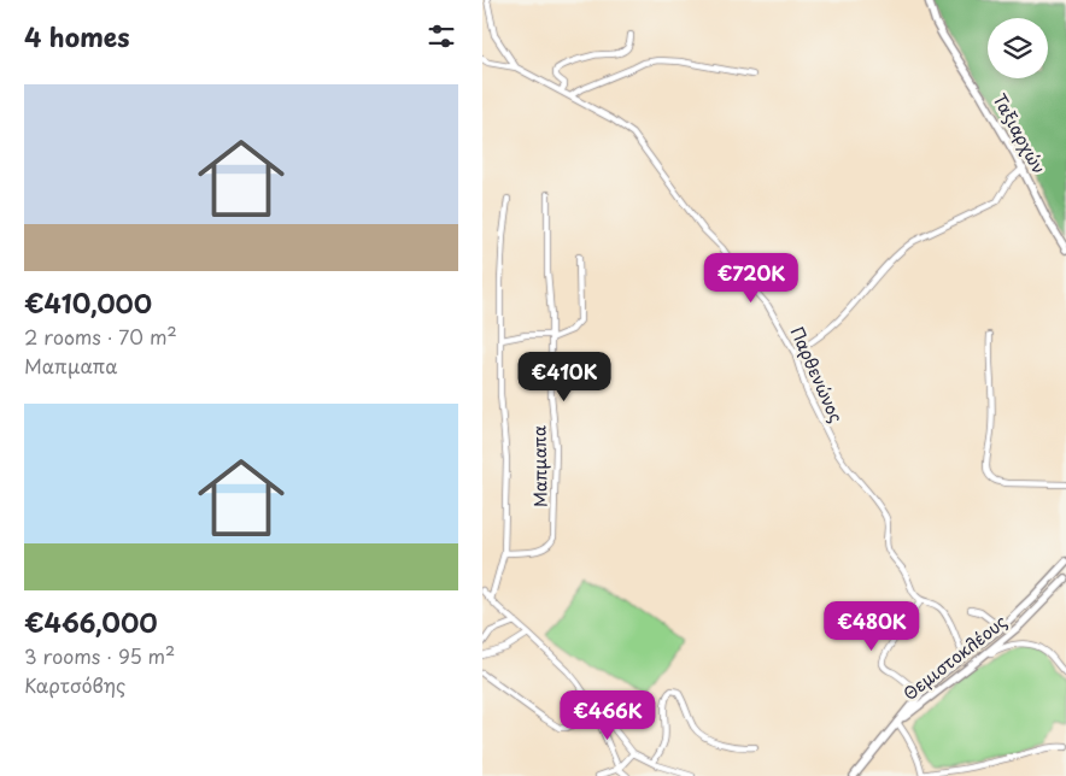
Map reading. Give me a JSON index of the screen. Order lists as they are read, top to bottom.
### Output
{
  "streets": {
    "street": [
      "Ταξιαρχών",
      "Παρθενώνος",
      "Μαπμαπα",
      "Θεμιστοκλέους"
    ]
  },
  "crossings": [
    ["Παρθενώνος", "Θεμιστοκλέους"]
  ],
  "page": {
    "heading": "4 homes",
    "list": [
      {
        "name": "€410,000",
        "note": "2 rooms · 70 m² · Μαπμαπα"
      },
      {
        "name": "€466,000",
        "note": "3 rooms · 95 m² · Καρτσόβης"
      }
    ],
    "price": [
      "€720K",
      "€410K",
      "€480K",
      "€466K"
    ]
  }
}
